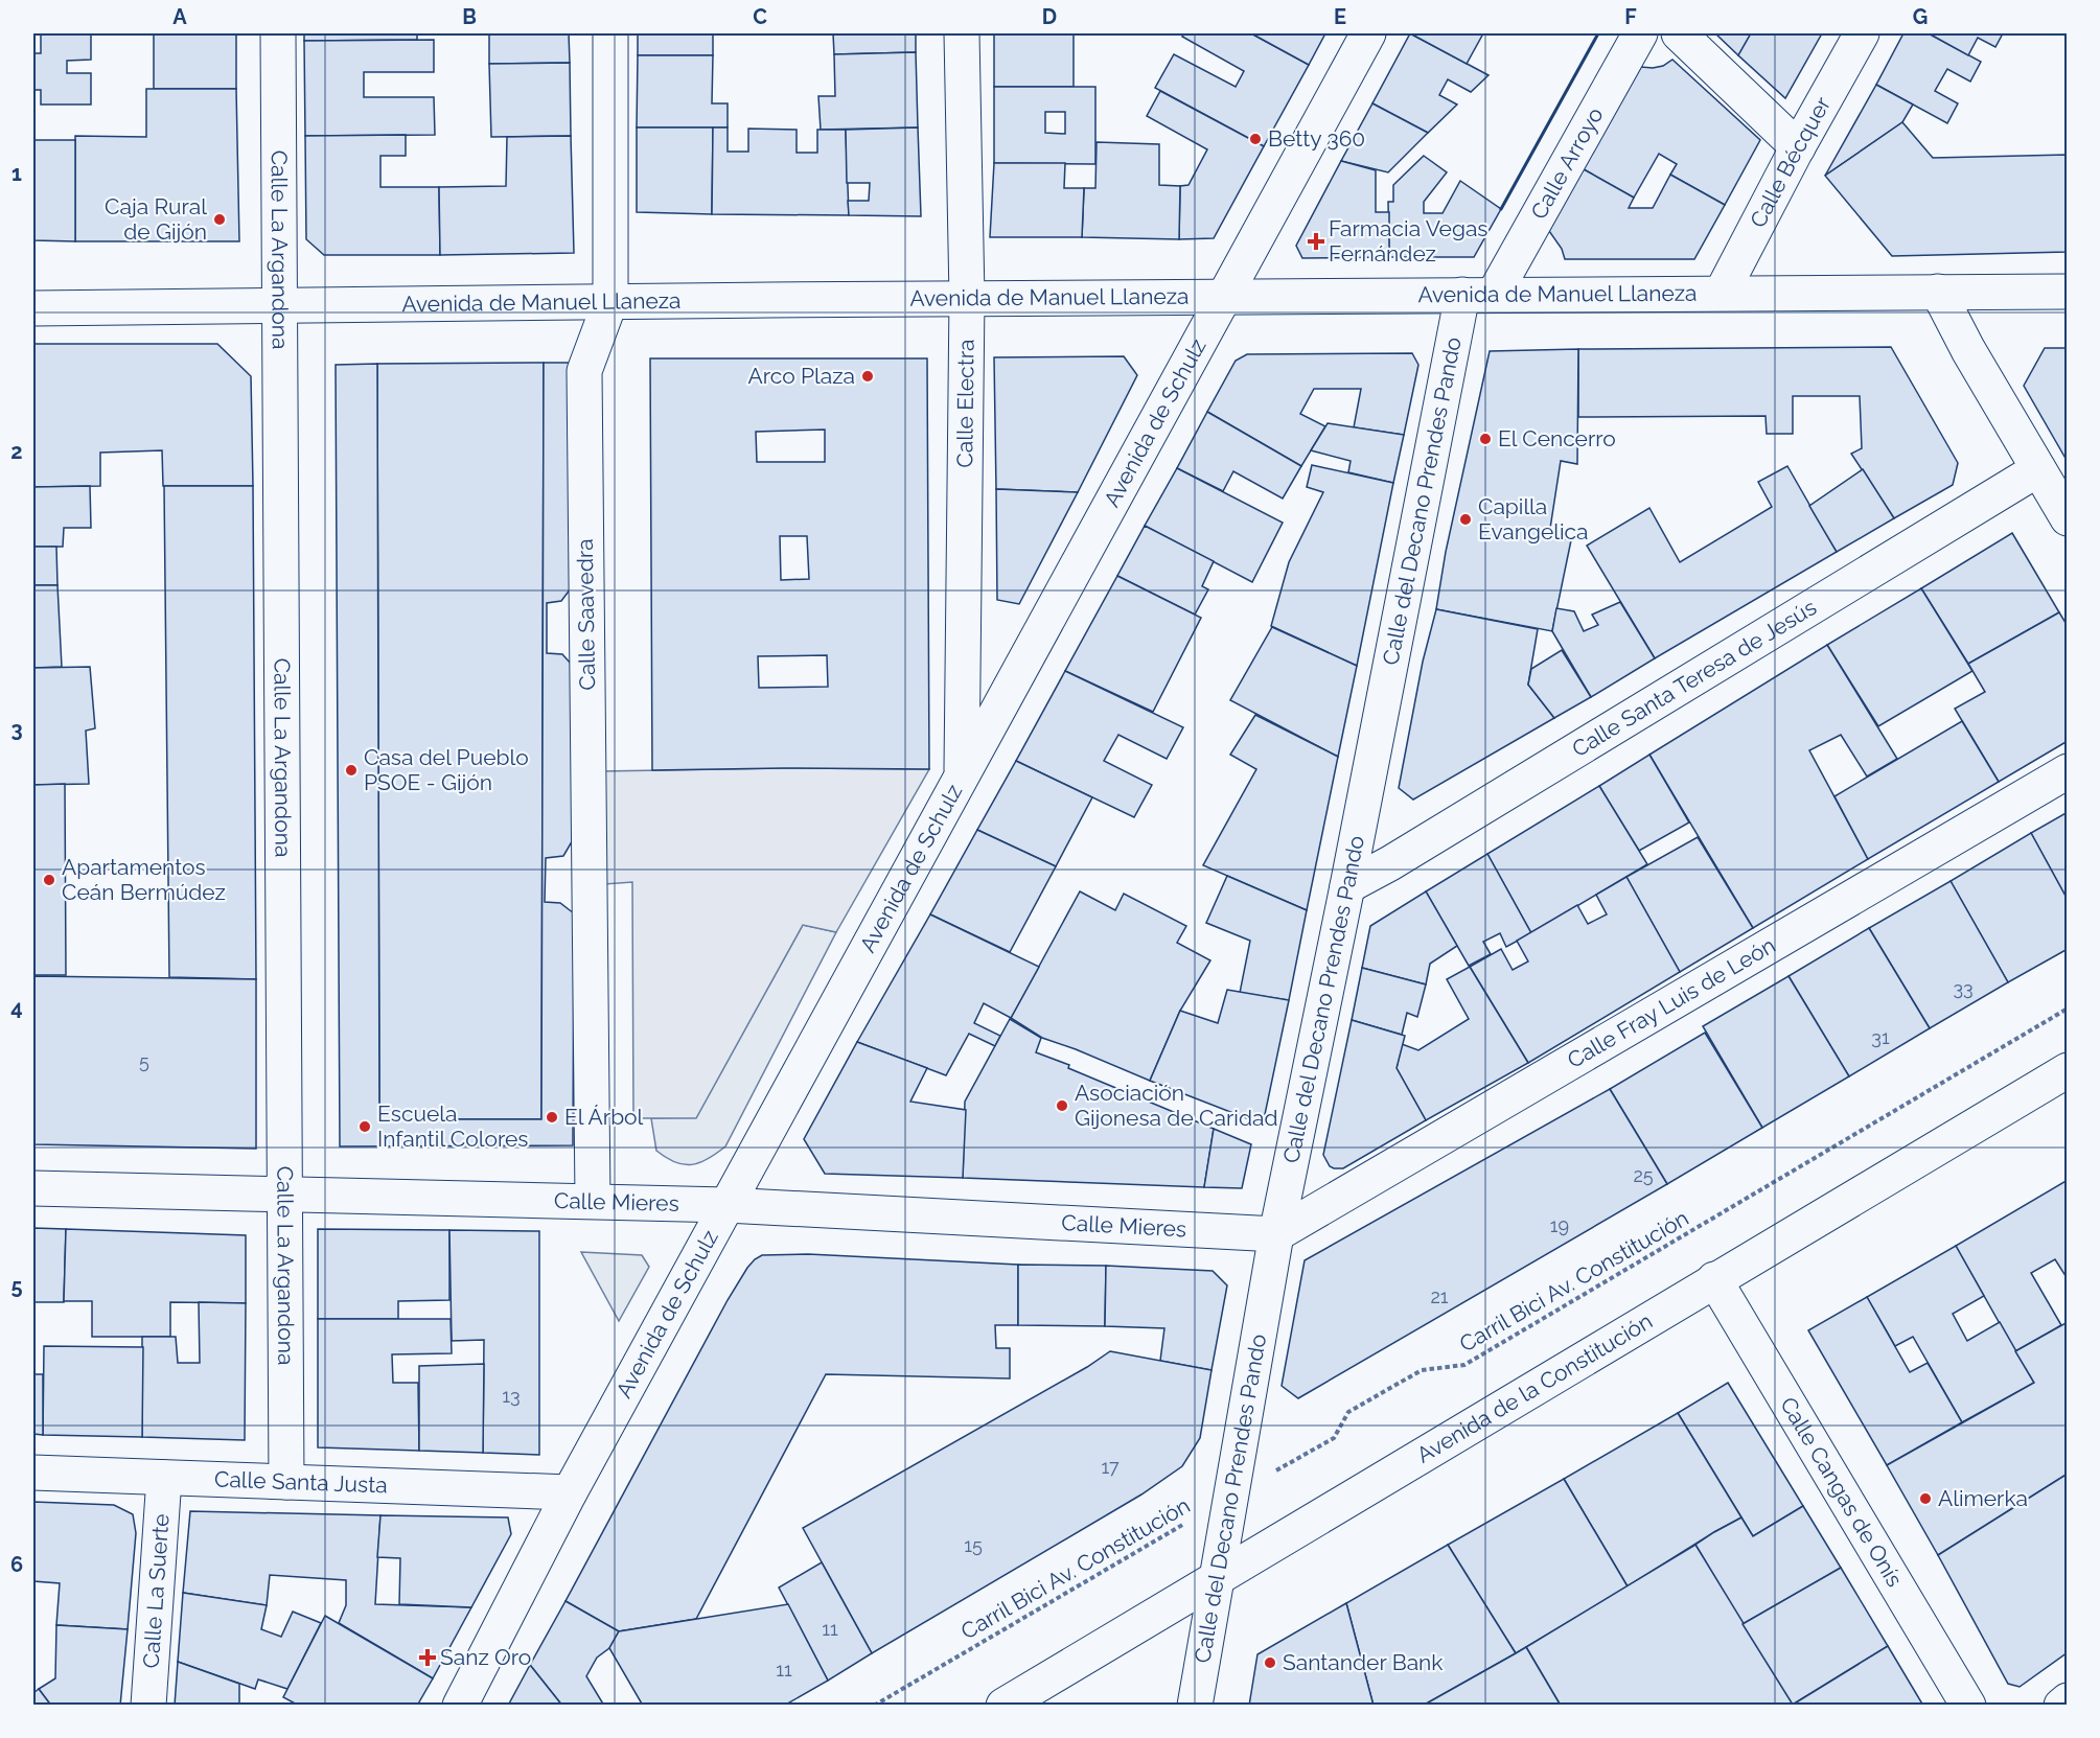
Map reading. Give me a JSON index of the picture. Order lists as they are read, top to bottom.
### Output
{
  "streets": {
    "street": [
      "Calle Bécquer",
      "Calle Arroyo",
      "Calle La Argandona",
      "Avenida de Manuel Llaneza",
      "Calle Electra",
      "Avenida de Schulz",
      "Calle del Decano Prendes Pando",
      "Calle Saavedra",
      "Calle Santa Teresa de Jesús",
      "Calle Fray Luis de León",
      "Calle Mieres",
      "Avenida de la Constitución",
      "Calle Santa Justa",
      "Calle Cangas de Onís",
      "Calle La Suerte"
    ],
    "path": ["Carril Bici Av. Constitución"]
  },
  "crossings": [
    ["Calle Bécquer", "Avenida de Manuel Llaneza"],
    ["Calle Arroyo", "Avenida de Manuel Llaneza"],
    ["Calle Arroyo", "Calle del Decano Prendes Pando"],
    ["Calle La Argandona", "Avenida de Manuel Llaneza"],
    ["Calle La Argandona", "Calle Mieres"],
    ["Calle La Argandona", "Calle Santa Justa"],
    ["Avenida de Manuel Llaneza", "Calle Electra"],
    ["Avenida de Manuel Llaneza", "Avenida de Schulz"],
    ["Avenida de Manuel Llaneza", "Calle del Decano Prendes Pando"],
    ["Avenida de Manuel Llaneza", "Calle Saavedra"],
    ["Calle Electra", "Avenida de Schulz"],
    ["Avenida de Schulz", "Calle Mieres"],
    ["Avenida de Schulz", "Calle Santa Justa"],
    ["Calle del Decano Prendes Pando", "Calle Santa Teresa de Jesús"],
    ["Calle del Decano Prendes Pando", "Calle Fray Luis de León"],
    ["Calle del Decano Prendes Pando", "Calle Mieres"],
    ["Calle del Decano Prendes Pando", "Carril Bici Av. Constitución"],
    ["Calle del Decano Prendes Pando", "Avenida de la Constitución"],
    ["Calle Saavedra", "Calle Mieres"],
    ["Calle Fray Luis de León", "Calle Mieres"],
    ["Avenida de la Constitución", "Calle Cangas de Onís"],
    ["Calle Santa Justa", "Calle La Suerte"]
  ],
  "places": {
    "other": [
      "Betty 360",
      "Caja Rural de Gijón",
      "Arco Plaza",
      "El Cencerro",
      "Capilla Evangelica",
      "Casa del Pueblo PSOE - Gijón",
      "Apartamentos Ceán Bermúdez",
      "Asociación Gijonesa de Caridad",
      "El Árbol",
      "Escuela Infantil Colores",
      "Alimerka",
      "Santander Bank"
    ],
    "health": ["Farmacia Vegas Fernández", "Sanz Oro"]
  },
  "house_numbers": [
    "33",
    "31",
    "5",
    "25",
    "19",
    "21",
    "13",
    "17",
    "15",
    "11",
    "11"
  ],
  "grid": {
    "columns": [
      "A",
      "B",
      "C",
      "D",
      "E",
      "F",
      "G"
    ],
    "rows": [
      "1",
      "2",
      "3",
      "4",
      "5",
      "6"
    ]
  }
}
